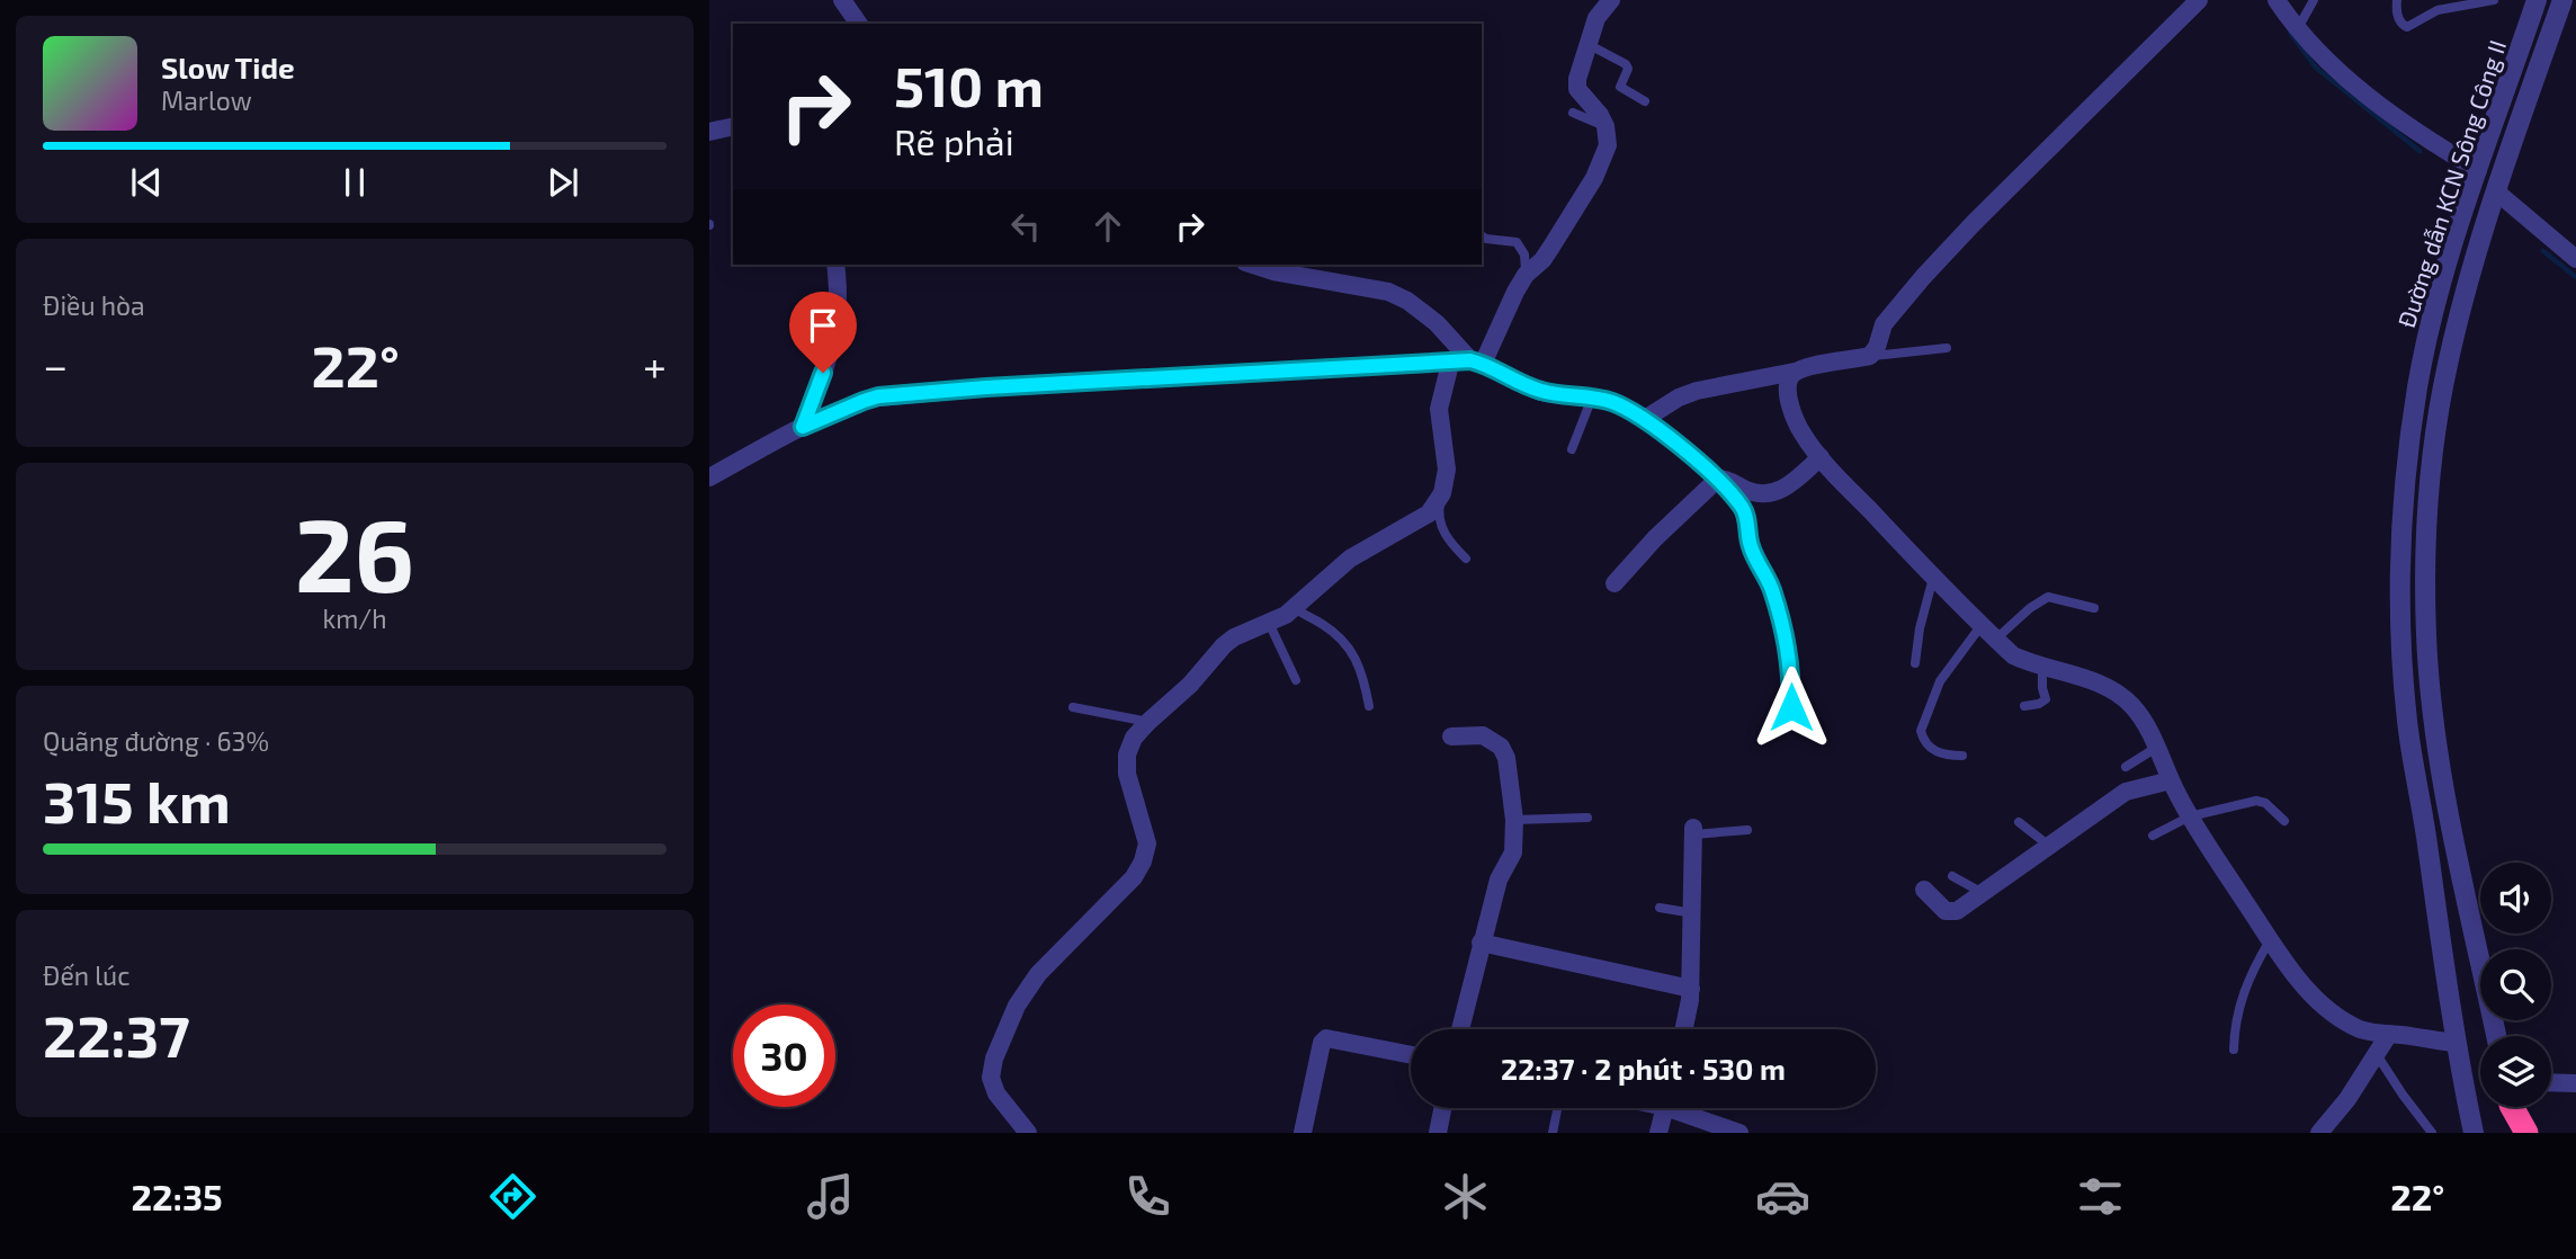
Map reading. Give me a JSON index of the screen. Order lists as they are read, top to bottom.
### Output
{
  "streets": {
    "street": ["Đường dẫn KCN Sông Công II"]
  },
  "page": {
    "turn": ["510 m", "Rẽ phải"],
    "song": ["Slow Tide", "Marlow"],
    "tile": [
      "Điều hòa",
      ["26", "km/h"],
      ["Quãng đường · 63%", "315 km"],
      ["Đến lúc", "22:37"]
    ],
    "heat": ["−", "22°", "+"],
    "limit": "30",
    "trip": "22:37 · 2 phút · 530 m",
    "tabs": ["22:35", "22°"]
  }
}
